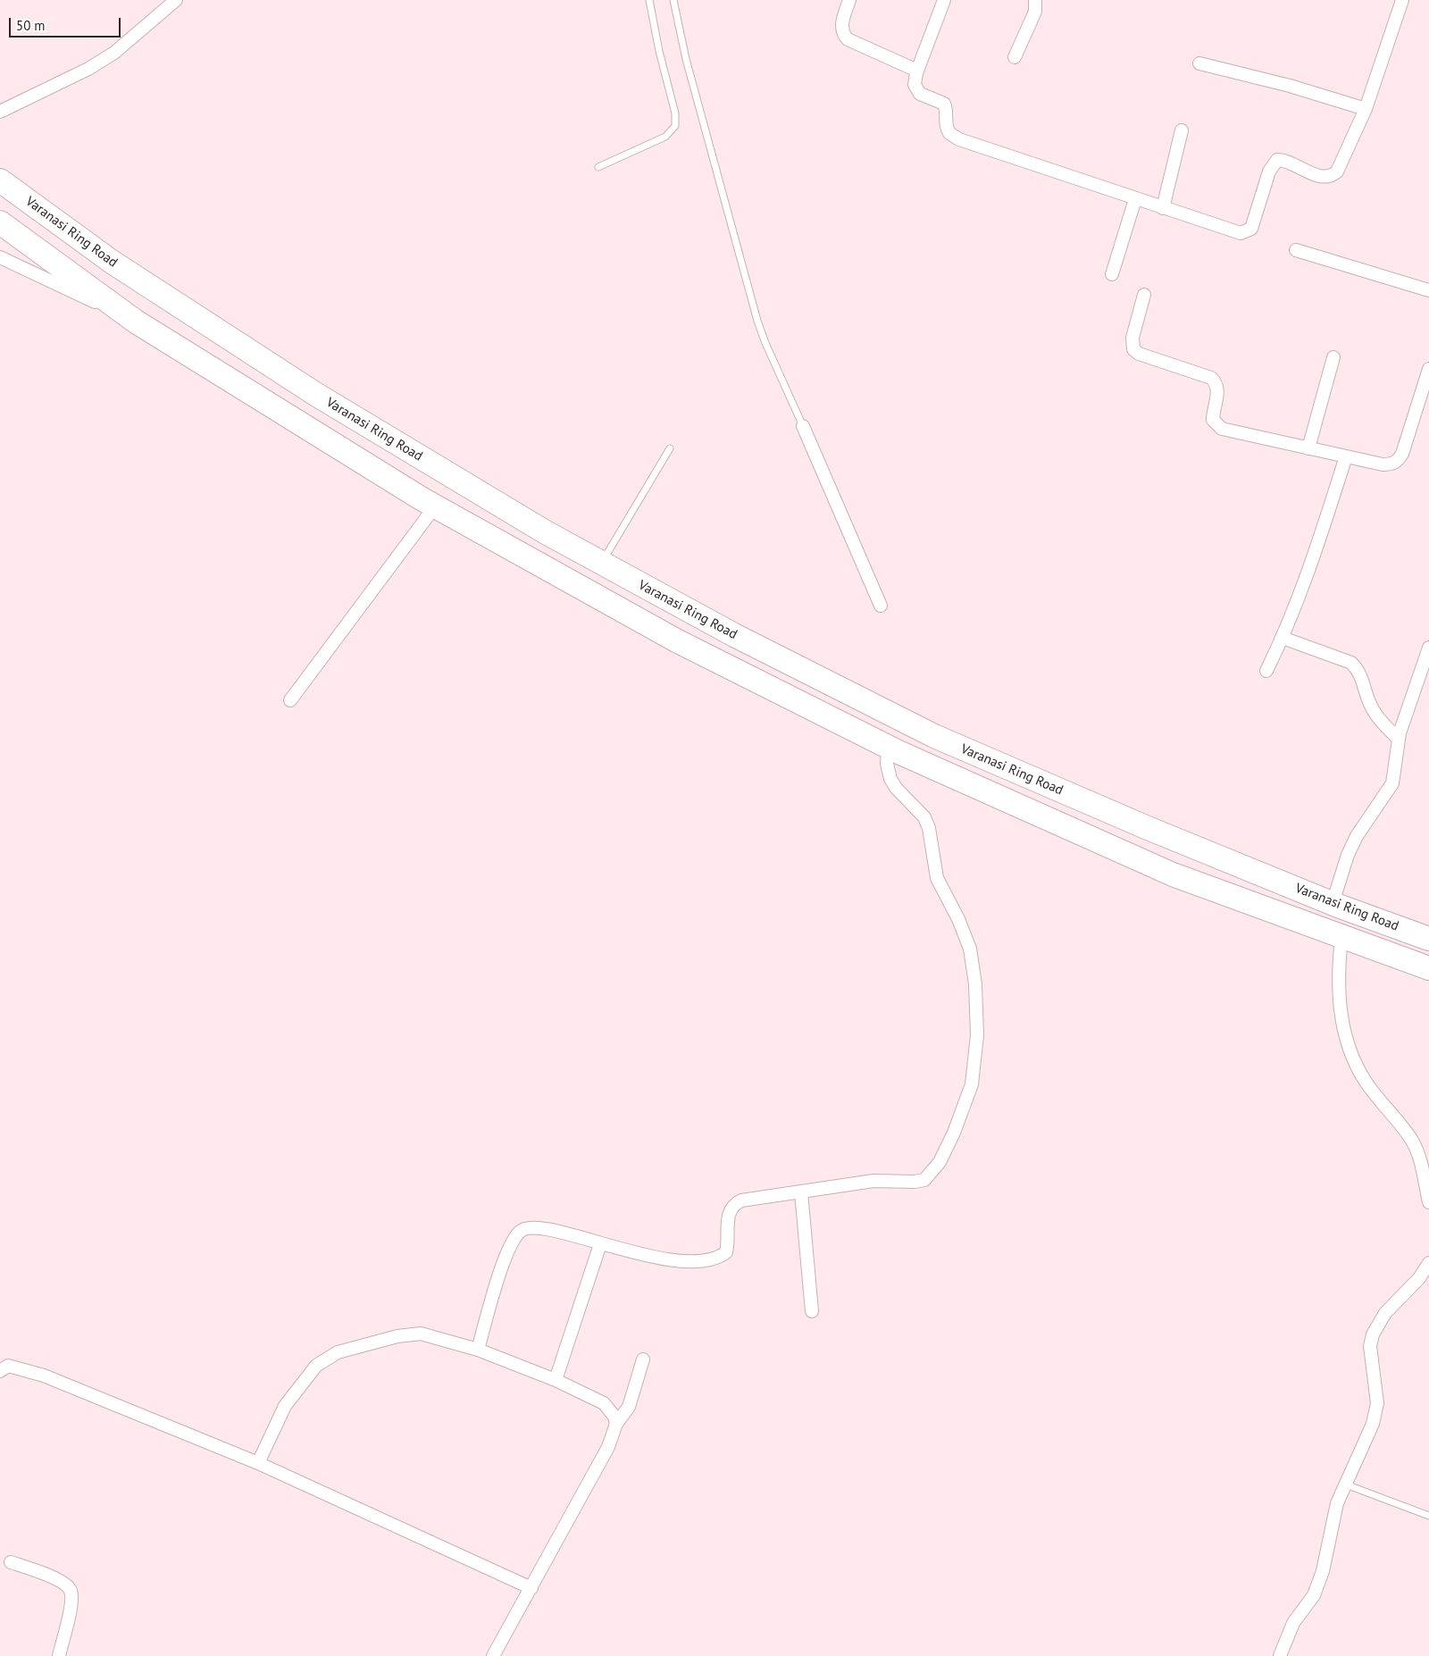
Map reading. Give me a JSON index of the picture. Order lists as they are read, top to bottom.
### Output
{
  "streets": {
    "highway": ["Varanasi Ring Road"]
  },
  "scale_bar": "50 m"
}
